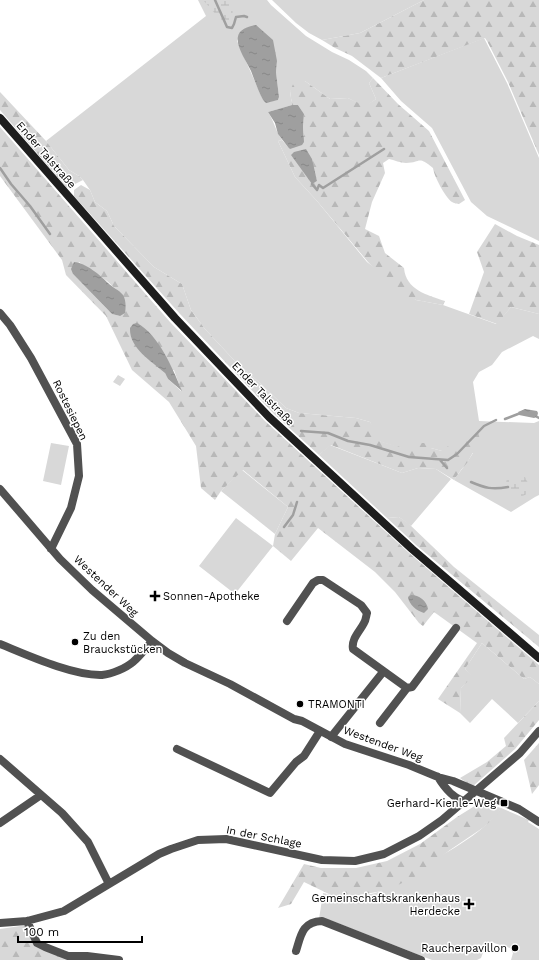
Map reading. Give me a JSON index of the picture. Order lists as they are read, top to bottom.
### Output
{
  "streets": {
    "main road": ["Ender Talstraße"],
    "street": ["Rostesiepen", "Westender Weg", "In der Schlage"]
  },
  "crossings": [
    ["Rostesiepen", "Westender Weg"],
    ["Westender Weg", "In der Schlage"]
  ],
  "places": {
    "health": ["Sonnen-Apotheke", "Gemeinschaftskrankenhaus Herdecke"],
    "other": ["Zu den Brauckstücken", "TRAMONTI", "Raucherpavillon"],
    "transit": ["Gerhard-Kienle-Weg"]
  },
  "scale_bar": "100 m"
}
